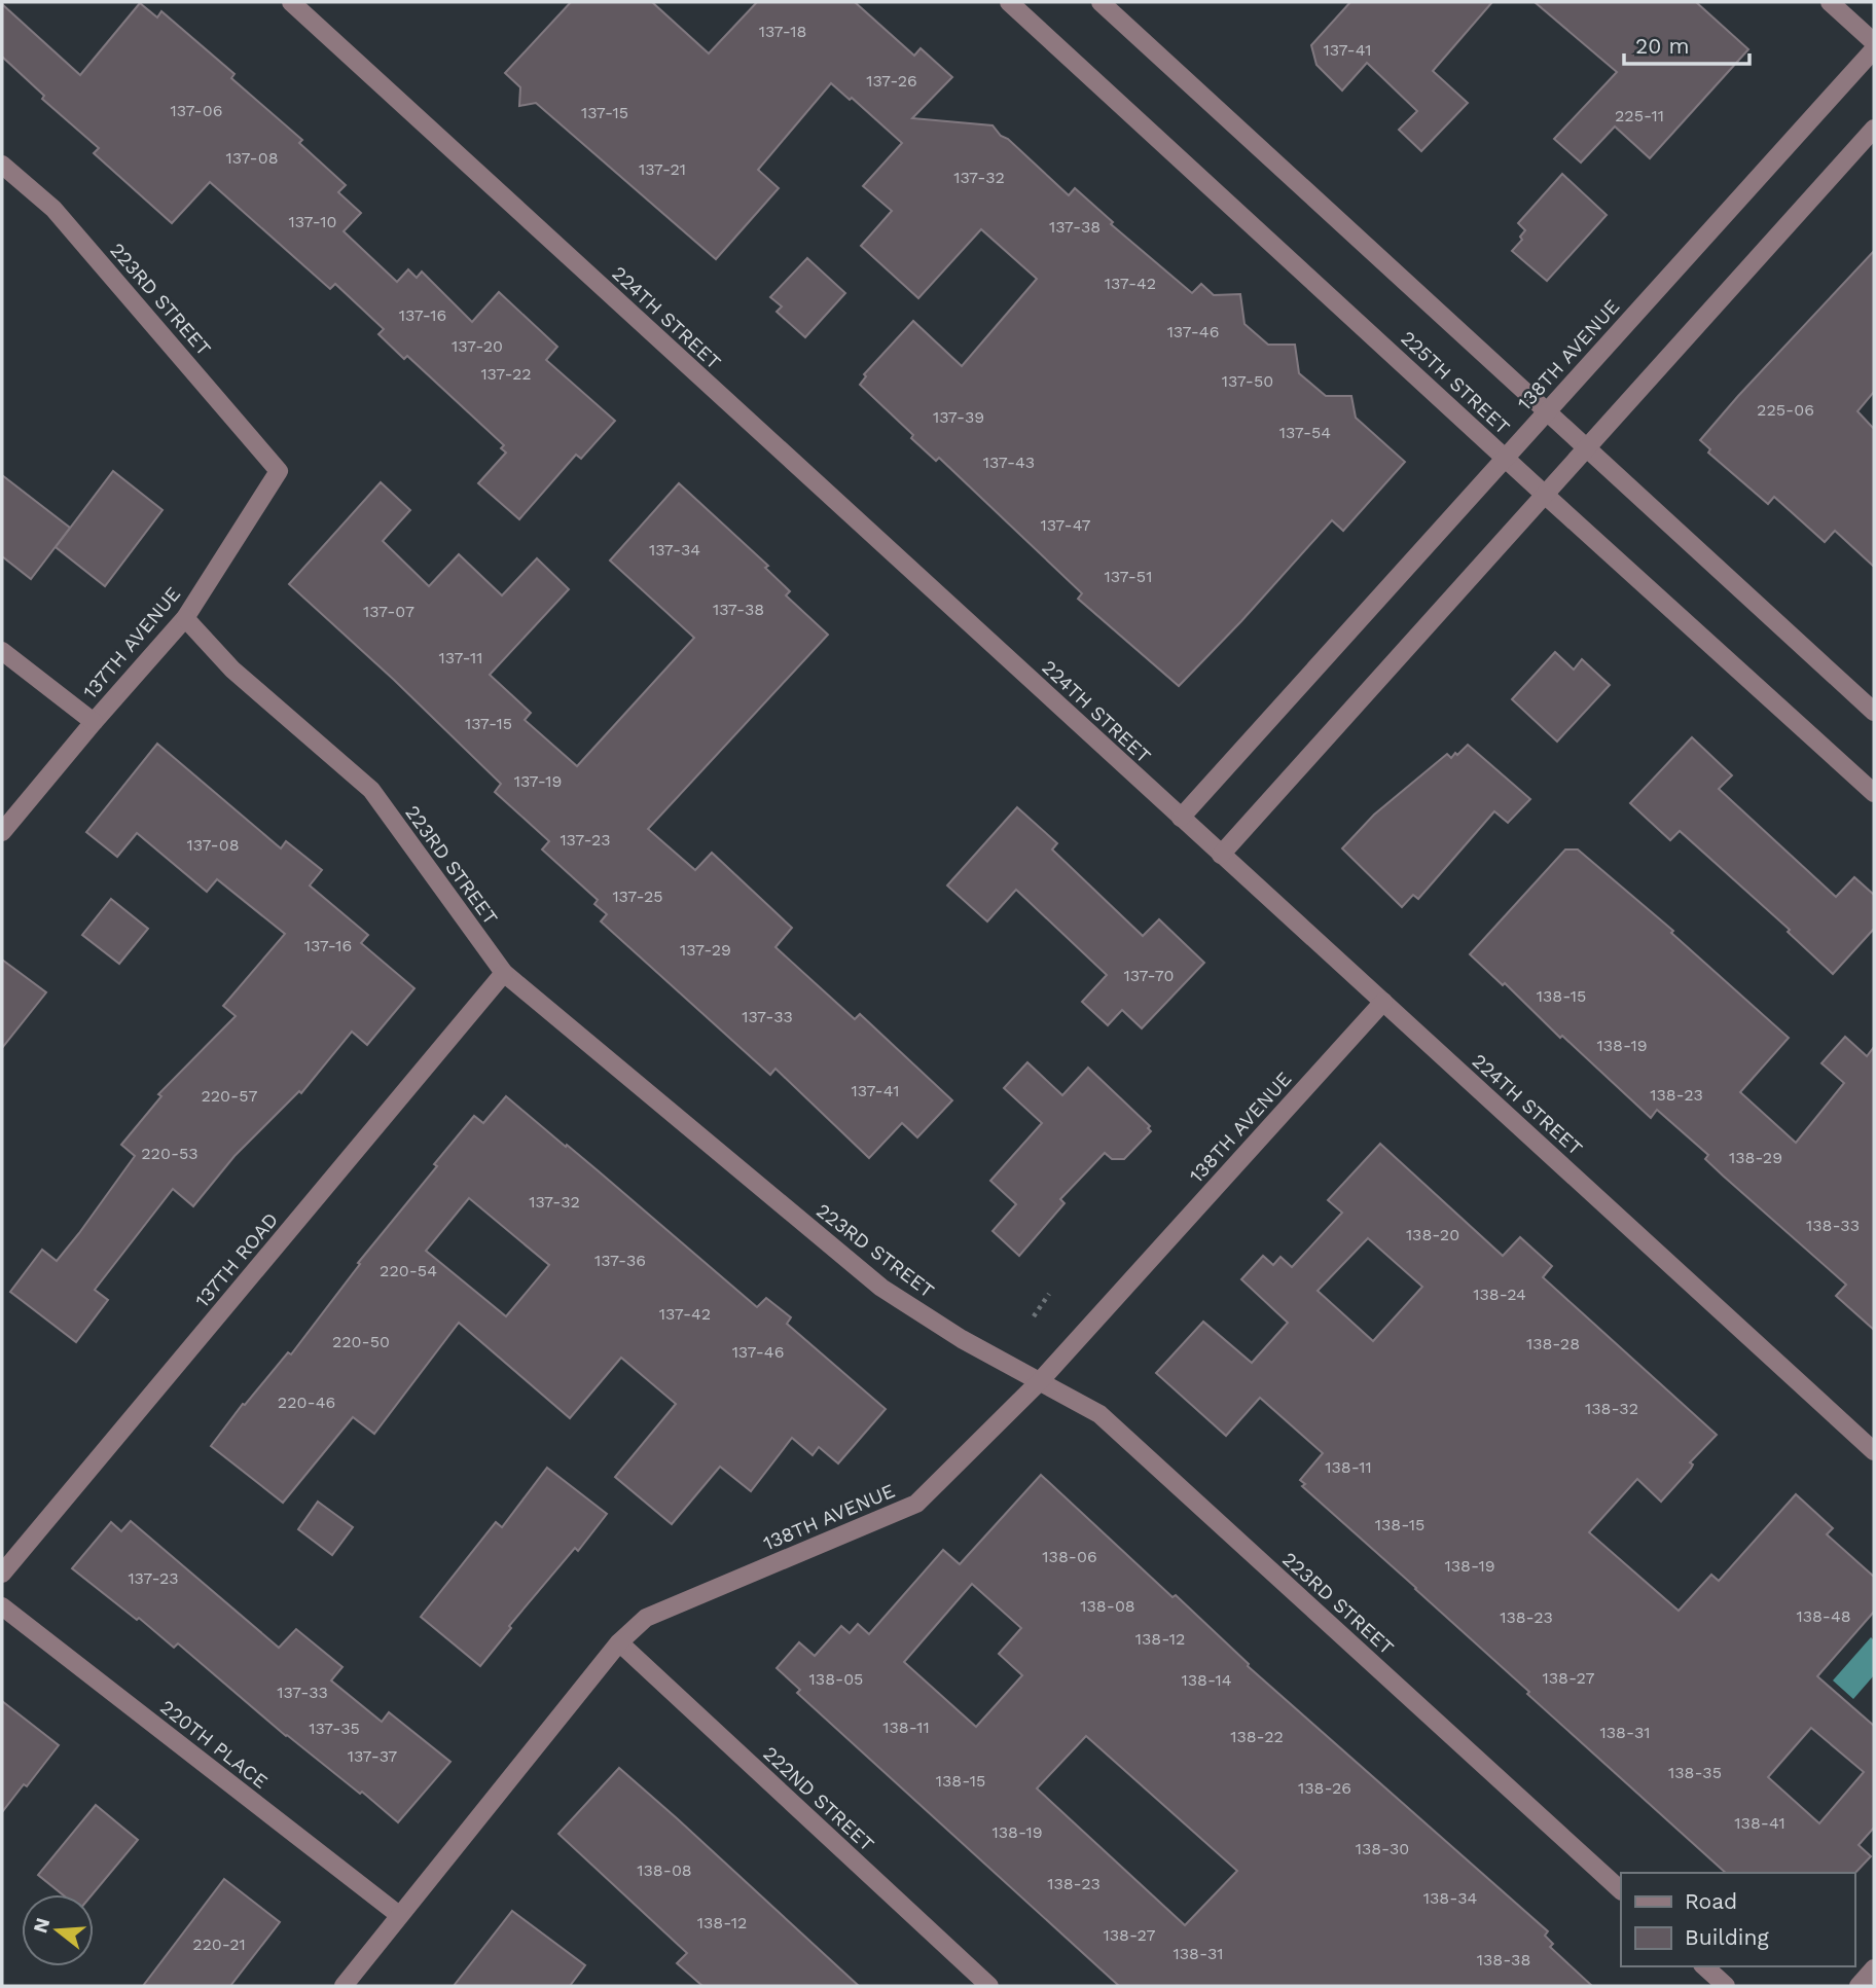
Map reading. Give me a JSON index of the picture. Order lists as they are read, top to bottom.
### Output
{
  "streets": {
    "street": [
      "223RD STREET",
      "224TH STREET",
      "138TH AVENUE",
      "225TH STREET",
      "137TH AVENUE",
      "137TH ROAD",
      "220TH PLACE",
      "222ND STREET"
    ]
  },
  "crossings": [
    ["223RD STREET", "138TH AVENUE"],
    ["223RD STREET", "137TH AVENUE"],
    ["223RD STREET", "137TH ROAD"],
    ["224TH STREET", "138TH AVENUE"],
    ["138TH AVENUE", "225TH STREET"],
    ["138TH AVENUE", "220TH PLACE"],
    ["138TH AVENUE", "222ND STREET"]
  ],
  "house_numbers": [
    "137-18",
    "137-41",
    "137-26",
    "137-06",
    "137-15",
    "225-11",
    "137-08",
    "137-21",
    "137-32",
    "137-10",
    "137-38",
    "137-42",
    "137-16",
    "137-46",
    "137-20",
    "137-22",
    "137-50",
    "225-06",
    "137-39",
    "137-54",
    "137-43",
    "137-47",
    "137-34",
    "137-51",
    "137-38",
    "137-07",
    "137-11",
    "137-15",
    "137-19",
    "137-23",
    "137-08",
    "137-25",
    "137-16",
    "137-29",
    "137-70",
    "138-15",
    "137-33",
    "138-19",
    "137-41",
    "138-23",
    "220-57",
    "220-53",
    "138-29",
    "137-32",
    "138-33",
    "138-20",
    "137-36",
    "220-54",
    "138-24",
    "137-42",
    "220-50",
    "138-28",
    "137-46",
    "220-46",
    "138-32",
    "138-11",
    "138-15",
    "138-06",
    "138-19",
    "137-23",
    "138-08",
    "138-48",
    "138-23",
    "138-12",
    "138-27",
    "138-05",
    "138-14",
    "137-33",
    "138-11",
    "137-35",
    "138-31",
    "138-22",
    "137-37",
    "138-35",
    "138-15",
    "138-26",
    "138-41",
    "138-19",
    "138-30",
    "138-08",
    "138-23",
    "138-34",
    "138-12",
    "138-27",
    "220-21",
    "138-31",
    "138-38"
  ],
  "legend": ["Road", "Building"],
  "scale_bar": "20 m",
  "north": "left"
}
